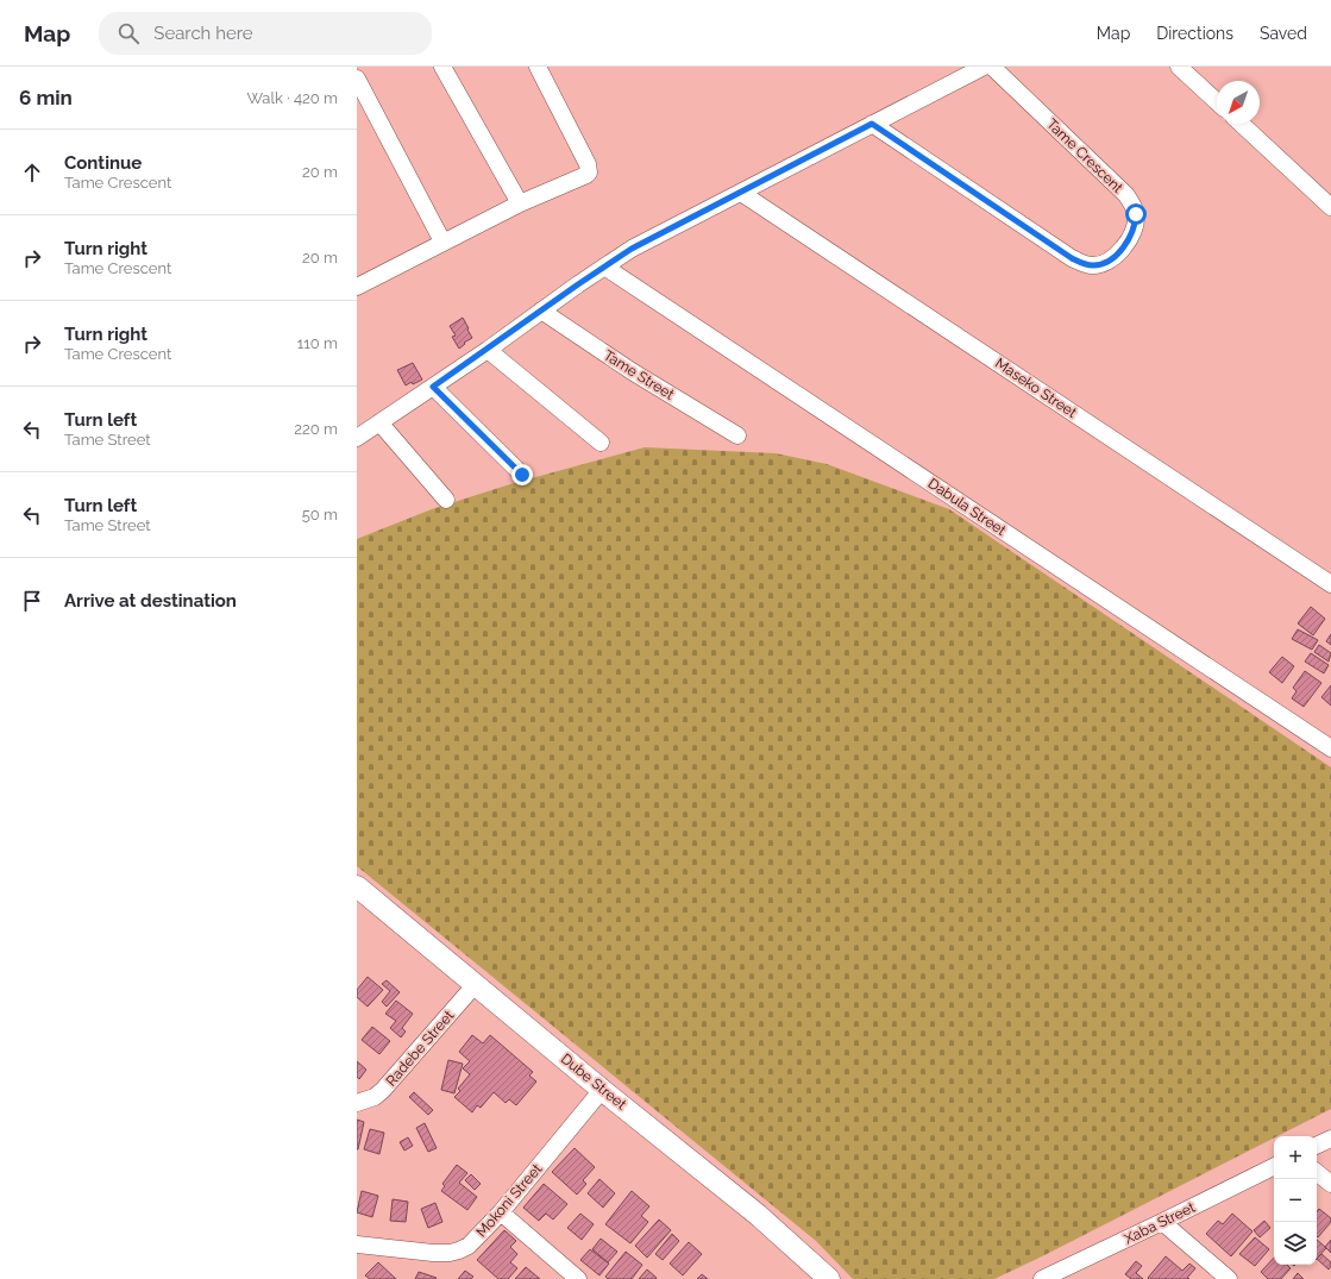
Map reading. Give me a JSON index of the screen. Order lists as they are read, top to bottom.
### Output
{
  "streets": {
    "street": [
      "Tame Crescent",
      "Tame Street",
      "Maseko Street",
      "Dabula Street",
      "Radebe Street",
      "Dube Street",
      "Mokoni Street",
      "Xaba Street"
    ]
  },
  "crossings": [
    ["Radebe Street", "Dube Street"],
    ["Dube Street", "Mokoni Street"]
  ],
  "north": "bottom left",
  "page": {
    "header": "Map",
    "search": "Search here",
    "nav": ["Map", "Directions", "Saved"],
    "heading": ["6 min", "Walk · 420 m"],
    "list": [
      ["Continue", "Tame Crescent", "20 m"],
      ["Turn right", "Tame Crescent", "20 m"],
      ["Turn right", "Tame Crescent", "110 m"],
      ["Turn left", "Tame Street", "220 m"],
      ["Turn left", "Tame Street", "50 m"],
      "Arrive at destination"
    ],
    "map_buttons": ["+", "−"]
  }
}
